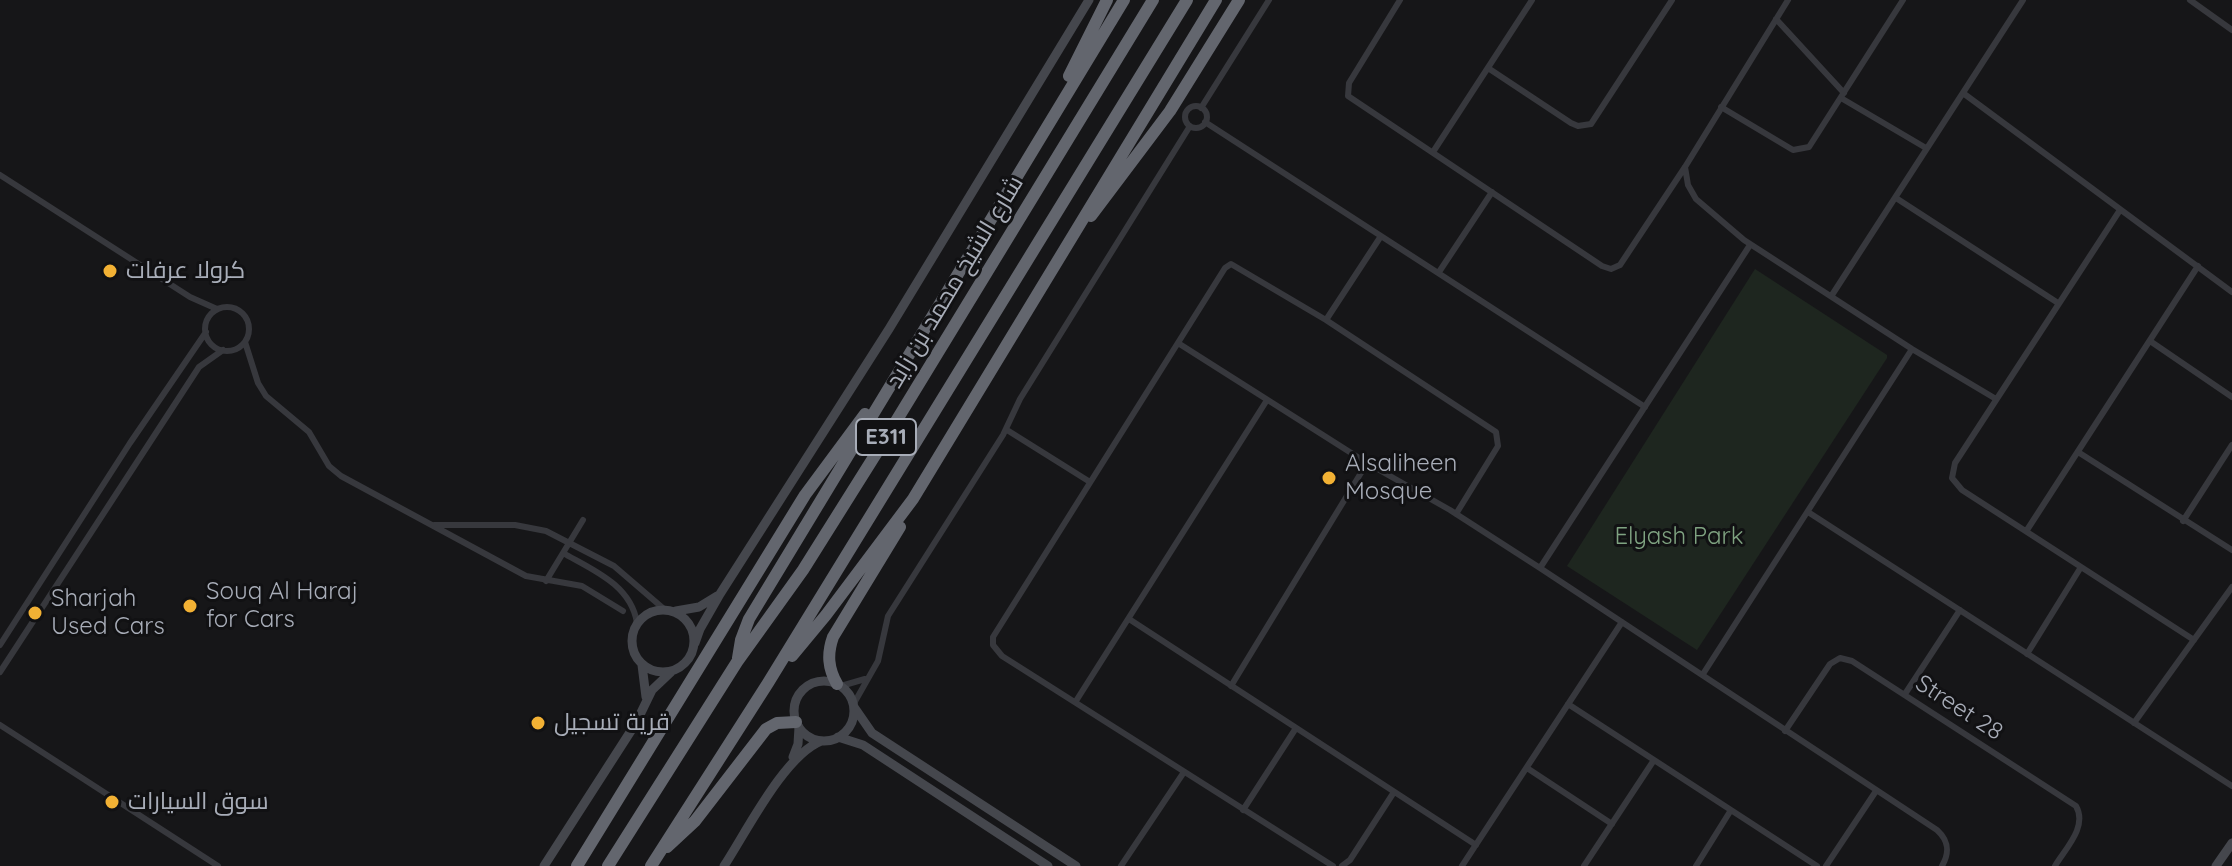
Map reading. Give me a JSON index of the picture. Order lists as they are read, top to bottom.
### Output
{
  "streets": {
    "highway": ["شارع الشيخ محمد بن زايد", "E311"],
    "street": ["Street 28"]
  },
  "parks": ["Elyash Park"],
  "places": [
    "كرولا عرفات",
    "Alsaliheen Mosque",
    "Souq Al Haraj for Cars",
    "Sharjah Used Cars",
    "قرية تسجيل",
    "سوق السيارات"
  ]
}
